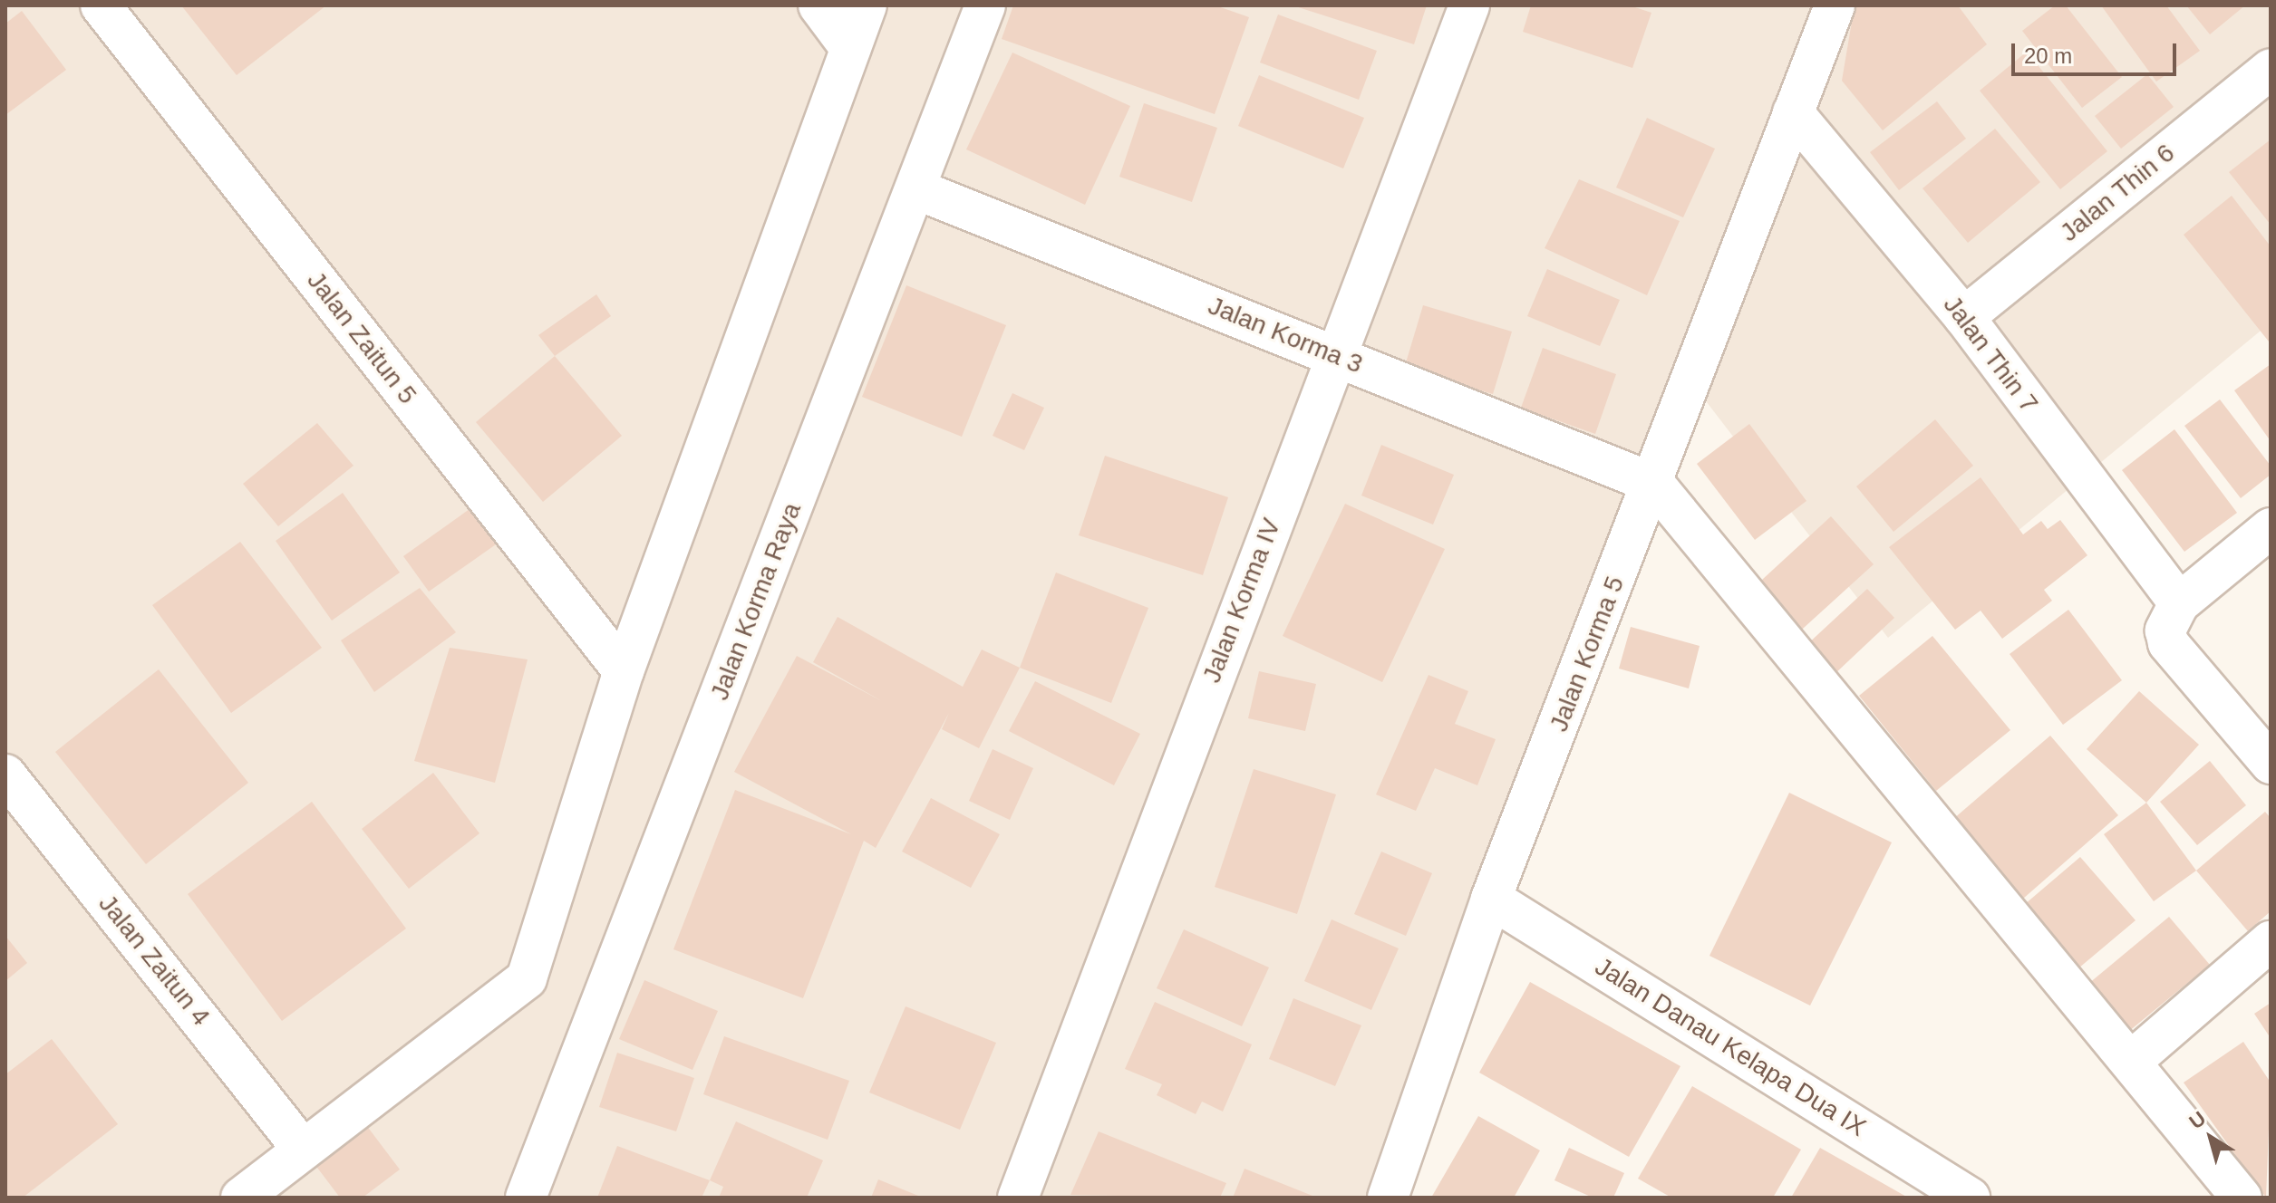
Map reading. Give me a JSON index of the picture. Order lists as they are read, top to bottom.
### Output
{
  "streets": {
    "street": [
      "Jalan Thin 6",
      "Jalan Korma 3",
      "Jalan Zaitun 5",
      "Jalan Thin 7",
      "Jalan Korma IV",
      "Jalan Korma Raya",
      "Jalan Korma 5",
      "Jalan Zaitun 4",
      "Jalan Danau Kelapa Dua IX"
    ]
  },
  "crossings": [
    ["Jalan Thin 6", "Jalan Thin 7"],
    ["Jalan Korma 3", "Jalan Korma IV"],
    ["Jalan Korma 3", "Jalan Korma Raya"],
    ["Jalan Korma 3", "Jalan Korma 5"],
    ["Jalan Thin 7", "Jalan Korma 5"],
    ["Jalan Korma 5", "Jalan Danau Kelapa Dua IX"]
  ],
  "scale_bar": "20 m",
  "north": "top left"
}
